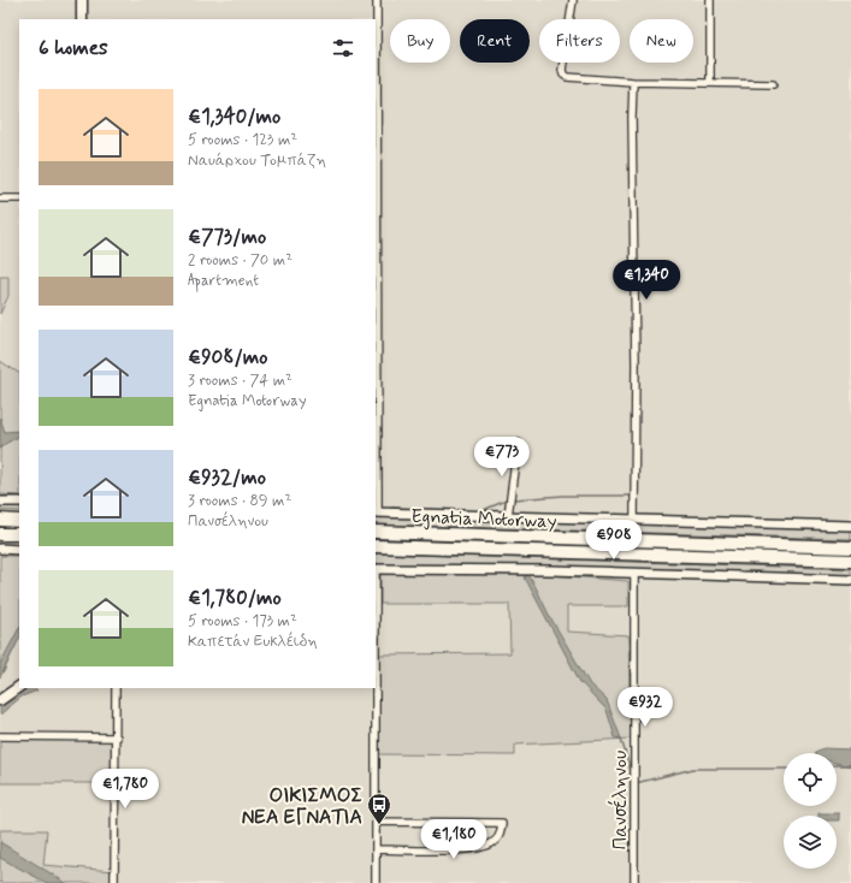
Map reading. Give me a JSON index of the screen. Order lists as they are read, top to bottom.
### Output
{
  "streets": {
    "highway": ["Egnatia Motorway"],
    "street": ["Πανσέληνου"]
  },
  "places": {
    "bus stop": ["ΟΙΚΙΣΜΟΣ ΝΕΑ ΕΓΝΑΤΙΑ"]
  },
  "page": {
    "chip": [
      "Buy",
      "Rent",
      "Filters",
      "New"
    ],
    "heading": "6 homes",
    "list": [
      {
        "name": "€1,340/mo",
        "note": "5 rooms · 123 m² · Ναυάρχου Τομπάζη"
      },
      {
        "name": "€773/mo",
        "note": "2 rooms · 70 m² · Apartment"
      },
      {
        "name": "€908/mo",
        "note": "3 rooms · 74 m² · Egnatia Motorway"
      },
      {
        "name": "€932/mo",
        "note": "3 rooms · 89 m² · Πανσέληνου"
      },
      {
        "name": "€1,780/mo",
        "note": "5 rooms · 173 m² · Καπετάν Ευκλέιδη"
      }
    ],
    "price": [
      "€1,340",
      "€773",
      "€908",
      "€932",
      "€1,780",
      "€1,180"
    ]
  }
}
